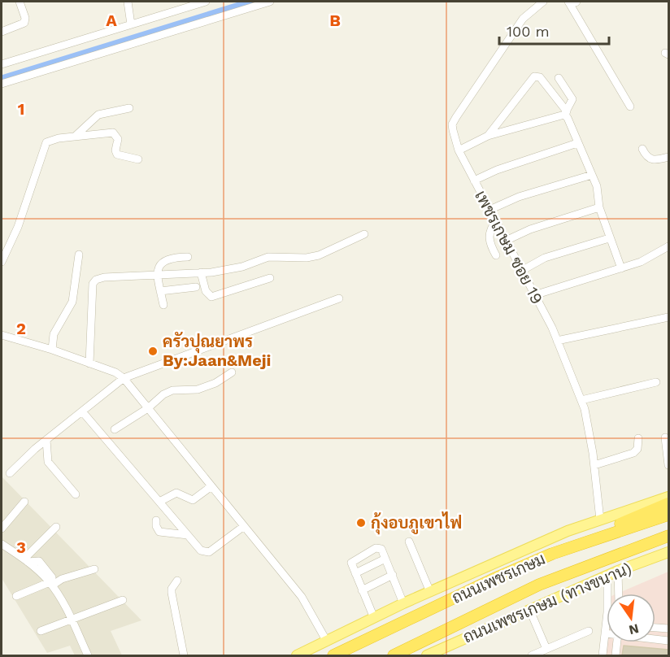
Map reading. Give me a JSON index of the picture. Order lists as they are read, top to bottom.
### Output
{
  "streets": {
    "highway": ["ถนนเพชรเกษม"],
    "main road": ["ถนนเพชรเกษม (ทางขนาน)"],
    "street": ["เพชรเกษม ซอย 19"]
  },
  "places": ["ครัวปุณยาพร By:Jaan&Meji", "กุ้งอบภูเขาไฟ"],
  "scale_bar": "100 m",
  "north": "bottom",
  "grid": {
    "columns": ["A", "B"],
    "rows": ["1", "2", "3"]
  }
}
